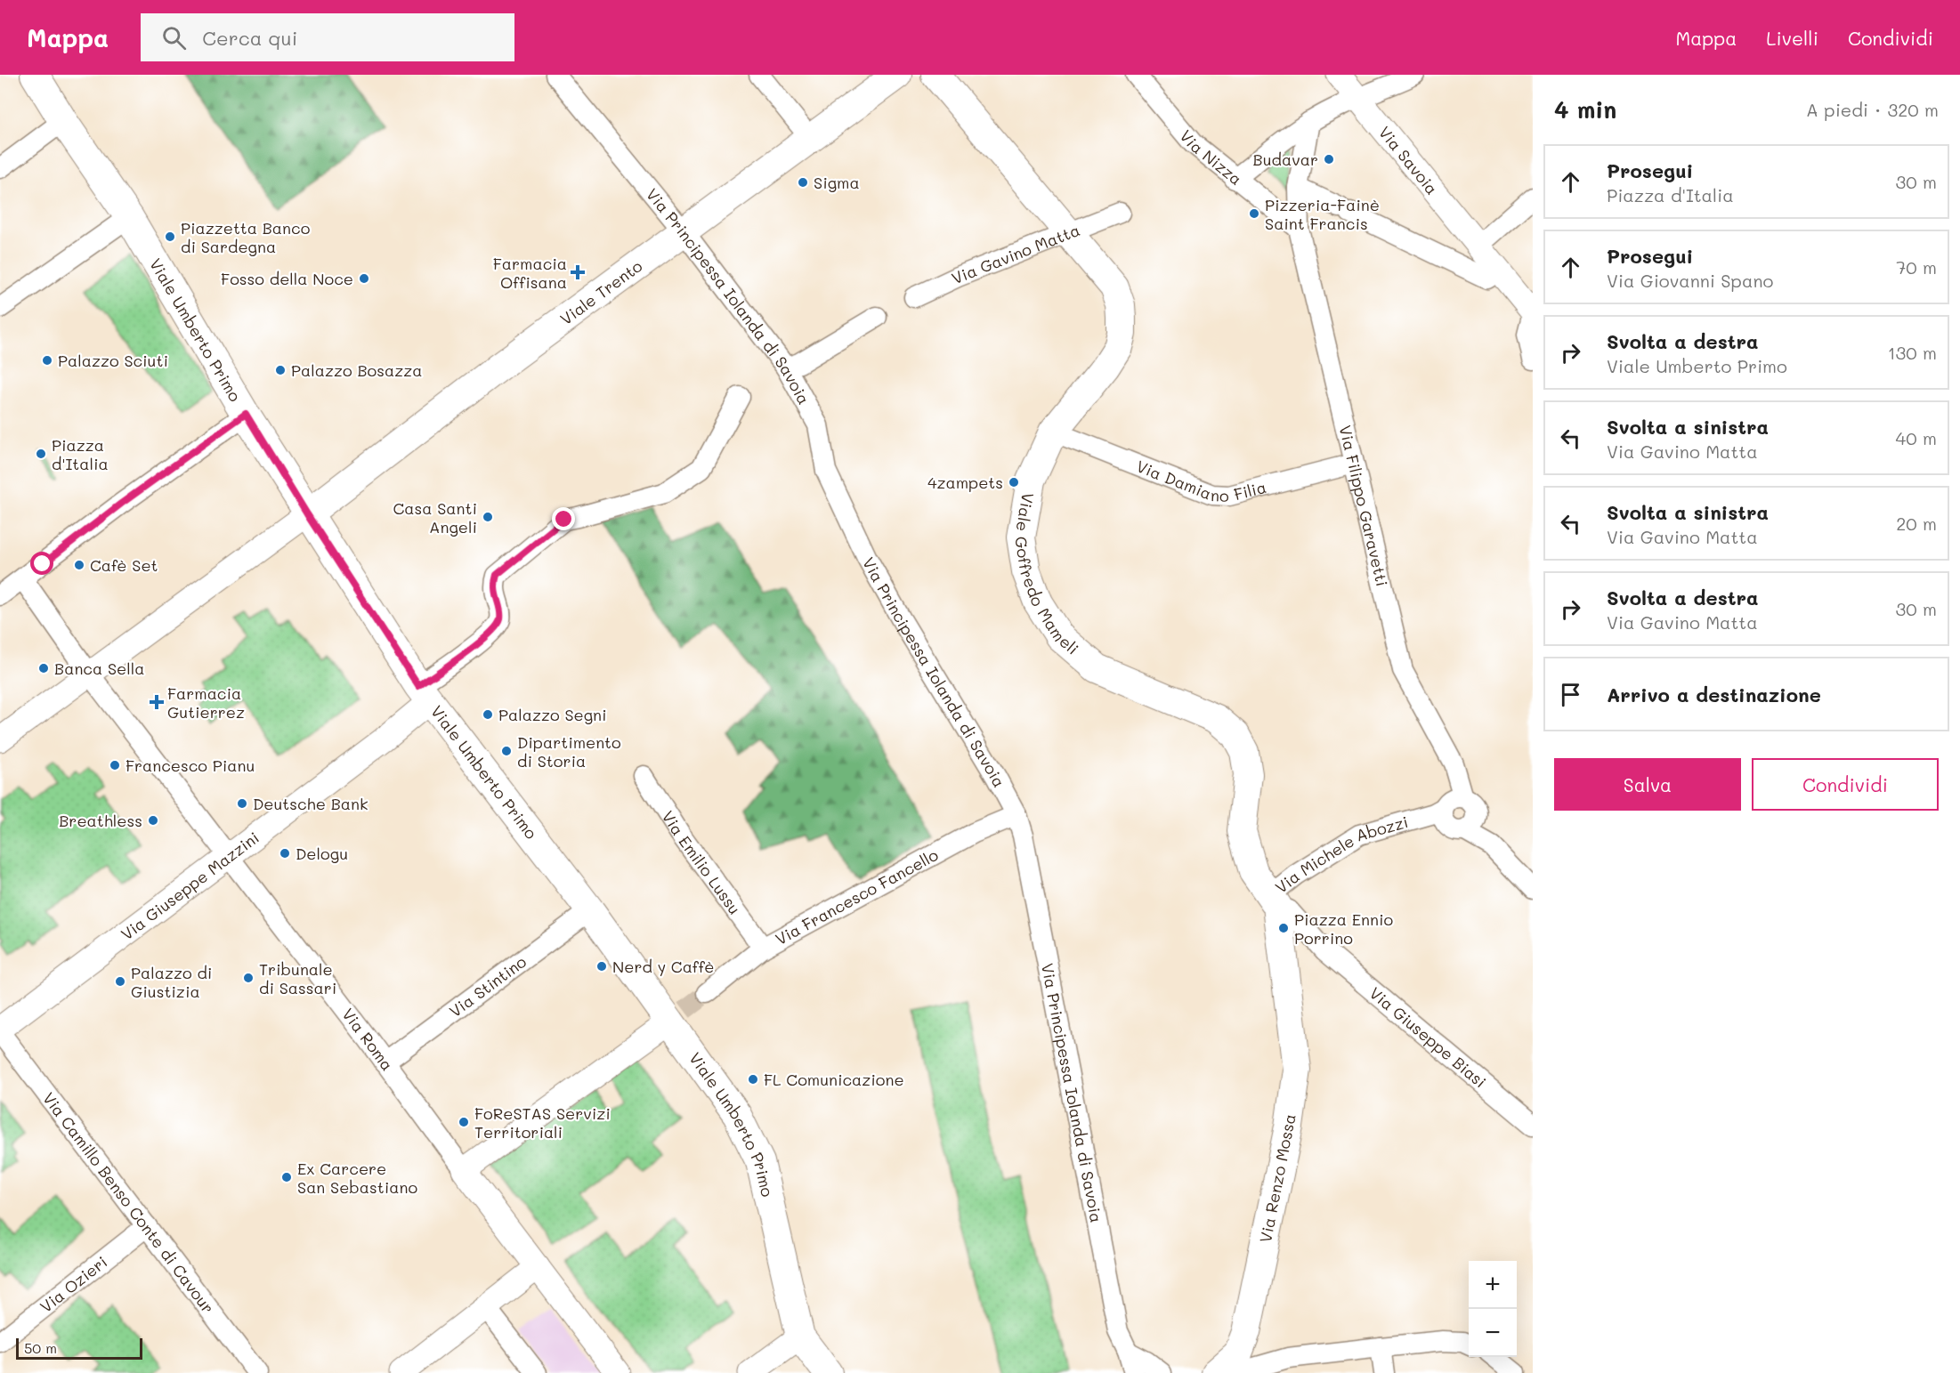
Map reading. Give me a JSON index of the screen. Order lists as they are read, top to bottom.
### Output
{
  "streets": {
    "main road": [
      "Viale Trento",
      "Viale Umberto Primo",
      "Viale Goffredo Mameli",
      "Via Renzo Mossa"
    ],
    "street": [
      "Via Nizza",
      "Via Savoia",
      "Via Gavino Matta",
      "Via Principessa Iolanda di Savoia",
      "Via Damiano Filia",
      "Via Filippo Garavetti",
      "Via Michele Abozzi",
      "Via Emilio Lussu",
      "Via Giuseppe Mazzini",
      "Via Francesco Fancello",
      "Via Stintino",
      "Via Giuseppe Biasi",
      "Via Roma",
      "Via Camillo Benso Conte di Cavour",
      "Via Ozieri"
    ]
  },
  "crossings": [
    ["Via Nizza", "Via Filippo Garavetti"],
    ["Via Gavino Matta", "Viale Goffredo Mameli"],
    ["Viale Trento", "Via Principessa Iolanda di Savoia"],
    ["Viale Trento", "Viale Umberto Primo"],
    ["Via Principessa Iolanda di Savoia", "Via Francesco Fancello"],
    ["Viale Umberto Primo", "Via Giuseppe Mazzini"],
    ["Viale Umberto Primo", "Via Stintino"],
    ["Via Damiano Filia", "Via Filippo Garavetti"],
    ["Via Damiano Filia", "Viale Goffredo Mameli"],
    ["Via Filippo Garavetti", "Via Michele Abozzi"],
    ["Viale Goffredo Mameli", "Via Michele Abozzi"],
    ["Viale Goffredo Mameli", "Via Giuseppe Biasi"],
    ["Viale Goffredo Mameli", "Via Renzo Mossa"],
    ["Via Michele Abozzi", "Via Giuseppe Biasi"],
    ["Via Michele Abozzi", "Via Renzo Mossa"],
    ["Via Emilio Lussu", "Via Francesco Fancello"],
    ["Via Giuseppe Mazzini", "Via Roma"],
    ["Via Giuseppe Mazzini", "Via Camillo Benso Conte di Cavour"],
    ["Via Stintino", "Via Roma"],
    ["Via Giuseppe Biasi", "Via Renzo Mossa"],
    ["Via Camillo Benso Conte di Cavour", "Via Ozieri"]
  ],
  "places": {
    "other": [
      "Budavar",
      "Sigma",
      "Pizzeria-Fainè Saint Francis",
      "Piazzetta Banco di Sardegna",
      "Fosso della Noce",
      "Palazzo Sciuti",
      "Palazzo Bosazza",
      "Piazza d'Italia",
      "4zampets",
      "Casa Santi Angeli",
      "Cafè Set",
      "Banca Sella",
      "Palazzo Segni",
      "Dipartimento di Storia",
      "Francesco Pianu",
      "Deutsche Bank",
      "Breathless",
      "Delogu",
      "Piazza Ennio Porrino",
      "Nerd y Caffè",
      "Tribunale di Sassari",
      "Palazzo di Giustizia",
      "FL Comunicazione",
      "FoReSTAS Servizi Territoriali",
      "Ex Carcere San Sebastiano"
    ],
    "health": ["Farmacia Offisana", "Farmacia Gutierrez"]
  },
  "scale_bar": "50 m",
  "page": {
    "header": "Mappa",
    "search": "Cerca qui",
    "nav": ["Mappa", "Livelli", "Condividi"],
    "heading": ["4 min", "A piedi · 320 m"],
    "list": [
      ["Prosegui", "Piazza d'Italia", "30 m"],
      ["Prosegui", "Via Giovanni Spano", "70 m"],
      ["Svolta a destra", "Viale Umberto Primo", "130 m"],
      ["Svolta a sinistra", "Via Gavino Matta", "40 m"],
      ["Svolta a sinistra", "Via Gavino Matta", "20 m"],
      ["Svolta a destra", "Via Gavino Matta", "30 m"],
      "Arrivo a destinazione"
    ],
    "buttons": ["Salva", "Condividi"],
    "map_buttons": ["+", "−"],
    "scale": "50 m"
  }
}
